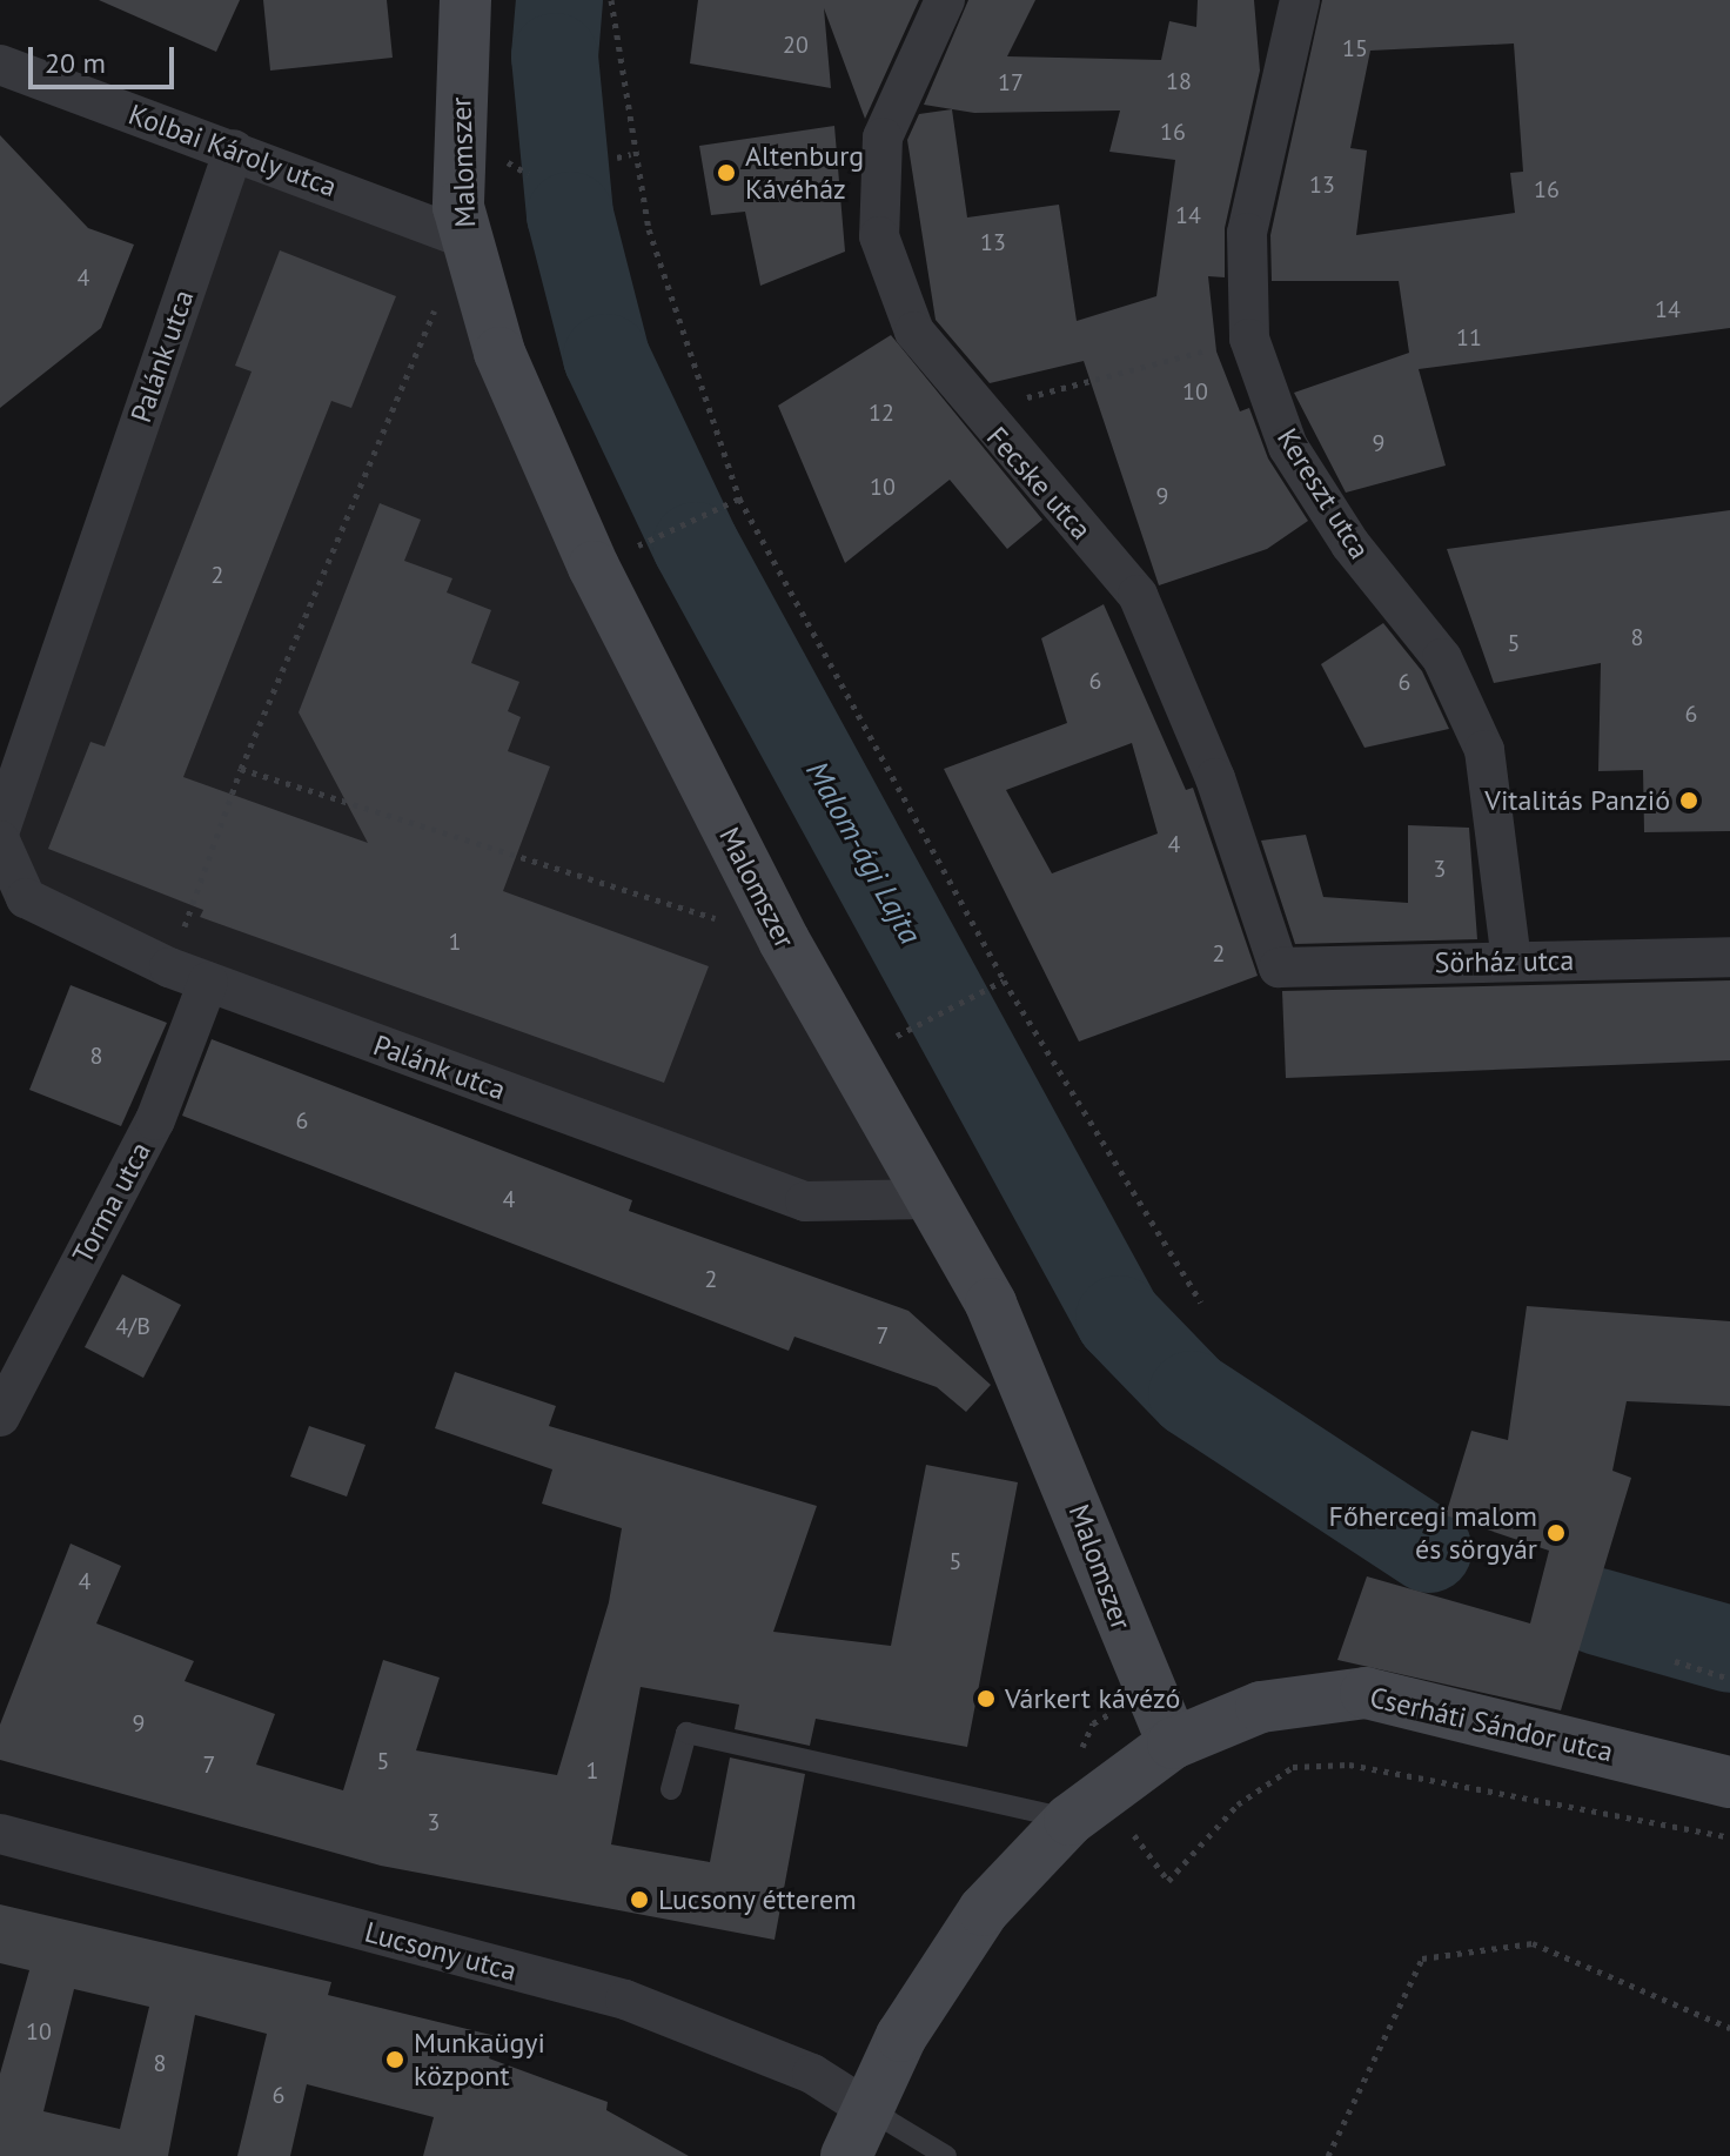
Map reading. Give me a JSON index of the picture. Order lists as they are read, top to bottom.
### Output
{
  "streets": {
    "street": [
      "Kolbai Károly utca",
      "Malomszer",
      "Palánk utca",
      "Fecske utca",
      "Kereszt utca",
      "Sörház utca",
      "Torma utca",
      "Cserháti Sándor utca",
      "Lucsony utca"
    ]
  },
  "crossings": [
    ["Kolbai Károly utca", "Malomszer"],
    ["Kolbai Károly utca", "Palánk utca"],
    ["Malomszer", "Palánk utca"],
    ["Malomszer", "Cserháti Sándor utca"],
    ["Palánk utca", "Torma utca"],
    ["Fecske utca", "Sörház utca"],
    ["Kereszt utca", "Sörház utca"],
    ["Cserháti Sándor utca", "Lucsony utca"]
  ],
  "water": ["Malom-ági Lajta"],
  "places": [
    "Altenburg Kávéház",
    "Vitalitás Panzió",
    "Főhercegi malom és sörgyár",
    "Várkert kávézó",
    "Lucsony étterem",
    "Munkaügyi központ"
  ],
  "house_numbers": [
    "20",
    "15",
    "18",
    "17",
    "16",
    "13",
    "16",
    "14",
    "13",
    "4",
    "14",
    "11",
    "10",
    "12",
    "9",
    "10",
    "9",
    "2",
    "8",
    "5",
    "6",
    "6",
    "6",
    "4",
    "3",
    "1",
    "2",
    "8",
    "6",
    "4",
    "2",
    "4/B",
    "7",
    "5",
    "4",
    "9",
    "5",
    "7",
    "1",
    "3",
    "10",
    "8",
    "6"
  ],
  "scale_bar": "20 m"
}
